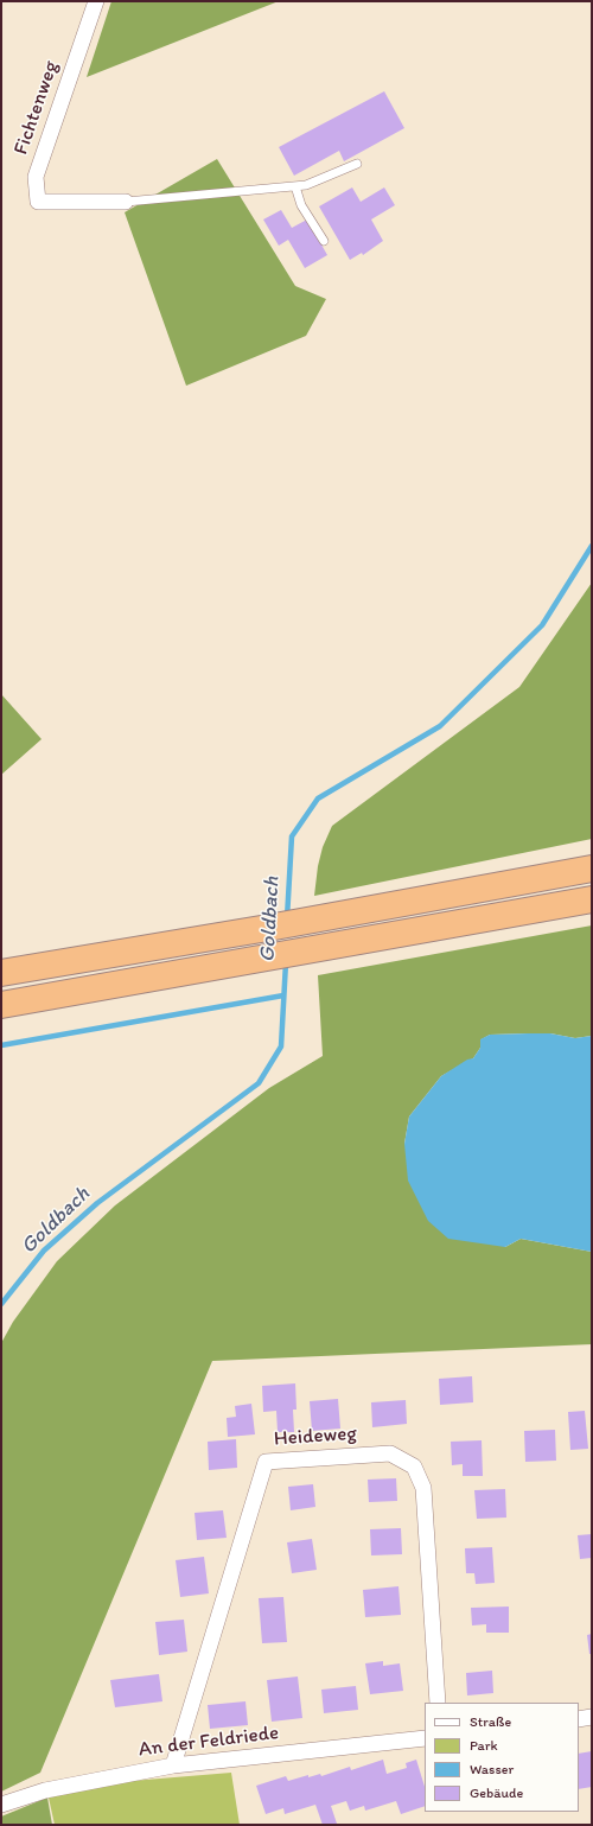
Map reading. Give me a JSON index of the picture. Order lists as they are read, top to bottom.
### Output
{
  "streets": {
    "street": ["Fichtenweg", "Heideweg", "An der Feldriede"]
  },
  "crossings": [
    ["Heideweg", "An der Feldriede"]
  ],
  "water": ["Goldbach"],
  "legend": [
    "Straße",
    "Park",
    "Wasser",
    "Gebäude"
  ]
}
